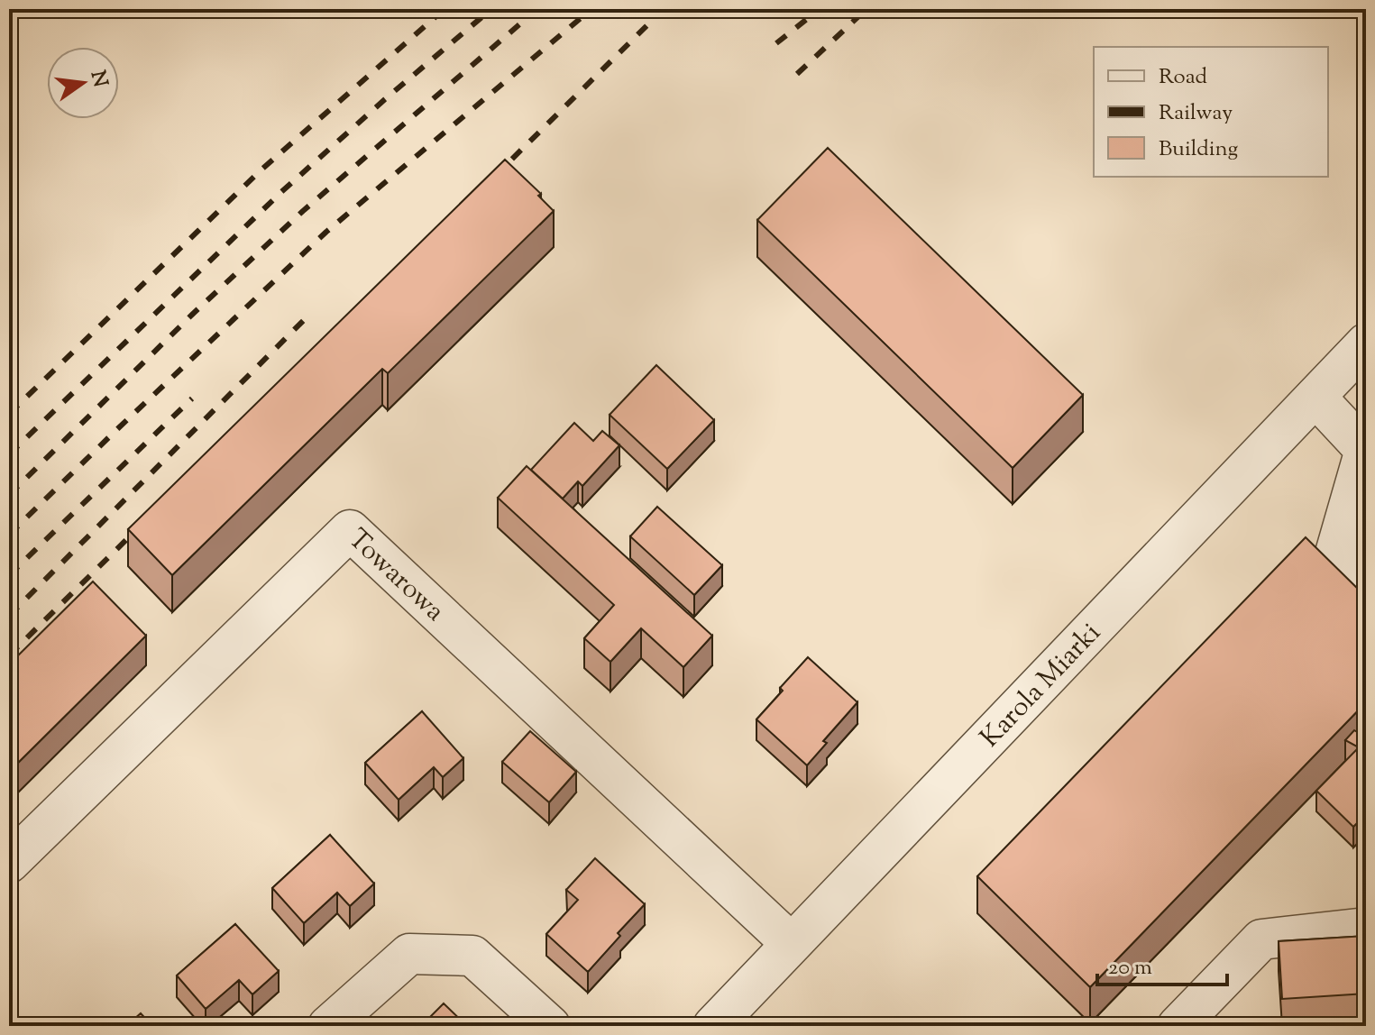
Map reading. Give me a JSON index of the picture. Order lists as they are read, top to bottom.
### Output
{
  "streets": {
    "street": ["Towarowa", "Karola Miarki"]
  },
  "crossings": [
    ["Towarowa", "Karola Miarki"]
  ],
  "legend": ["Road", "Railway", "Building"],
  "scale_bar": "20 m",
  "north": "right"
}
